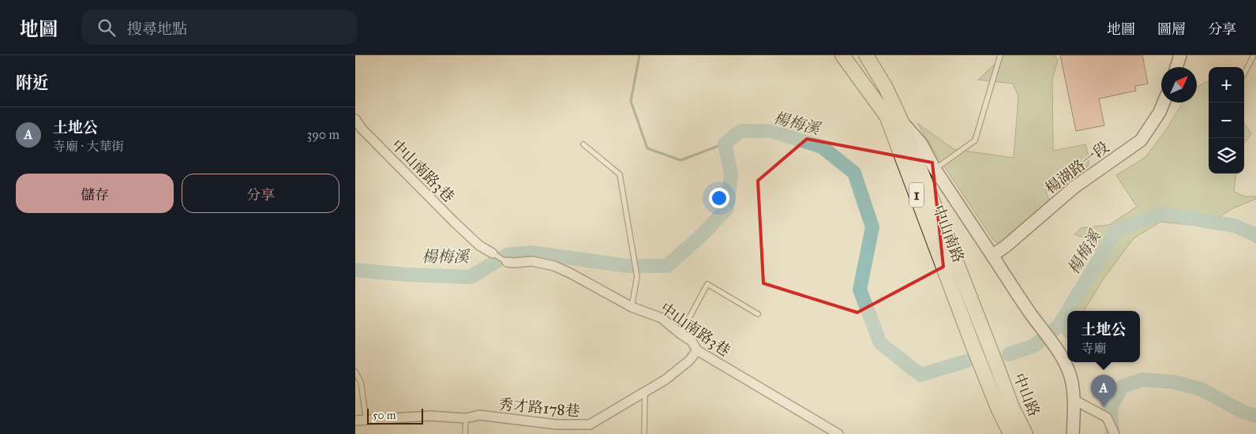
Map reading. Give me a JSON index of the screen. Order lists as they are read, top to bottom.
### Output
{
  "streets": {
    "main road": ["1", "中山南路", "中山路"],
    "street": ["楊湖路一段", "中山南路3巷", "秀才路178巷"]
  },
  "crossings": [
    ["中山南路3巷", "秀才路178巷"],
    ["中山南路", "中山路"]
  ],
  "water": ["楊梅溪"],
  "scale_bar": "50 m",
  "north": "top right",
  "page": {
    "header": "地圖",
    "search": "搜尋地點",
    "nav": ["地圖", "圖層", "分享"],
    "heading": "附近",
    "map_buttons": ["+", "−"],
    "list": [
      {
        "mark": "A",
        "name": "土地公",
        "note": "寺廟 · 大華街",
        "value": "390 m"
      }
    ],
    "buttons": ["儲存", "分享"],
    "popup": ["土地公", "寺廟"],
    "pins": "A",
    "scale": "50 m"
  }
}
